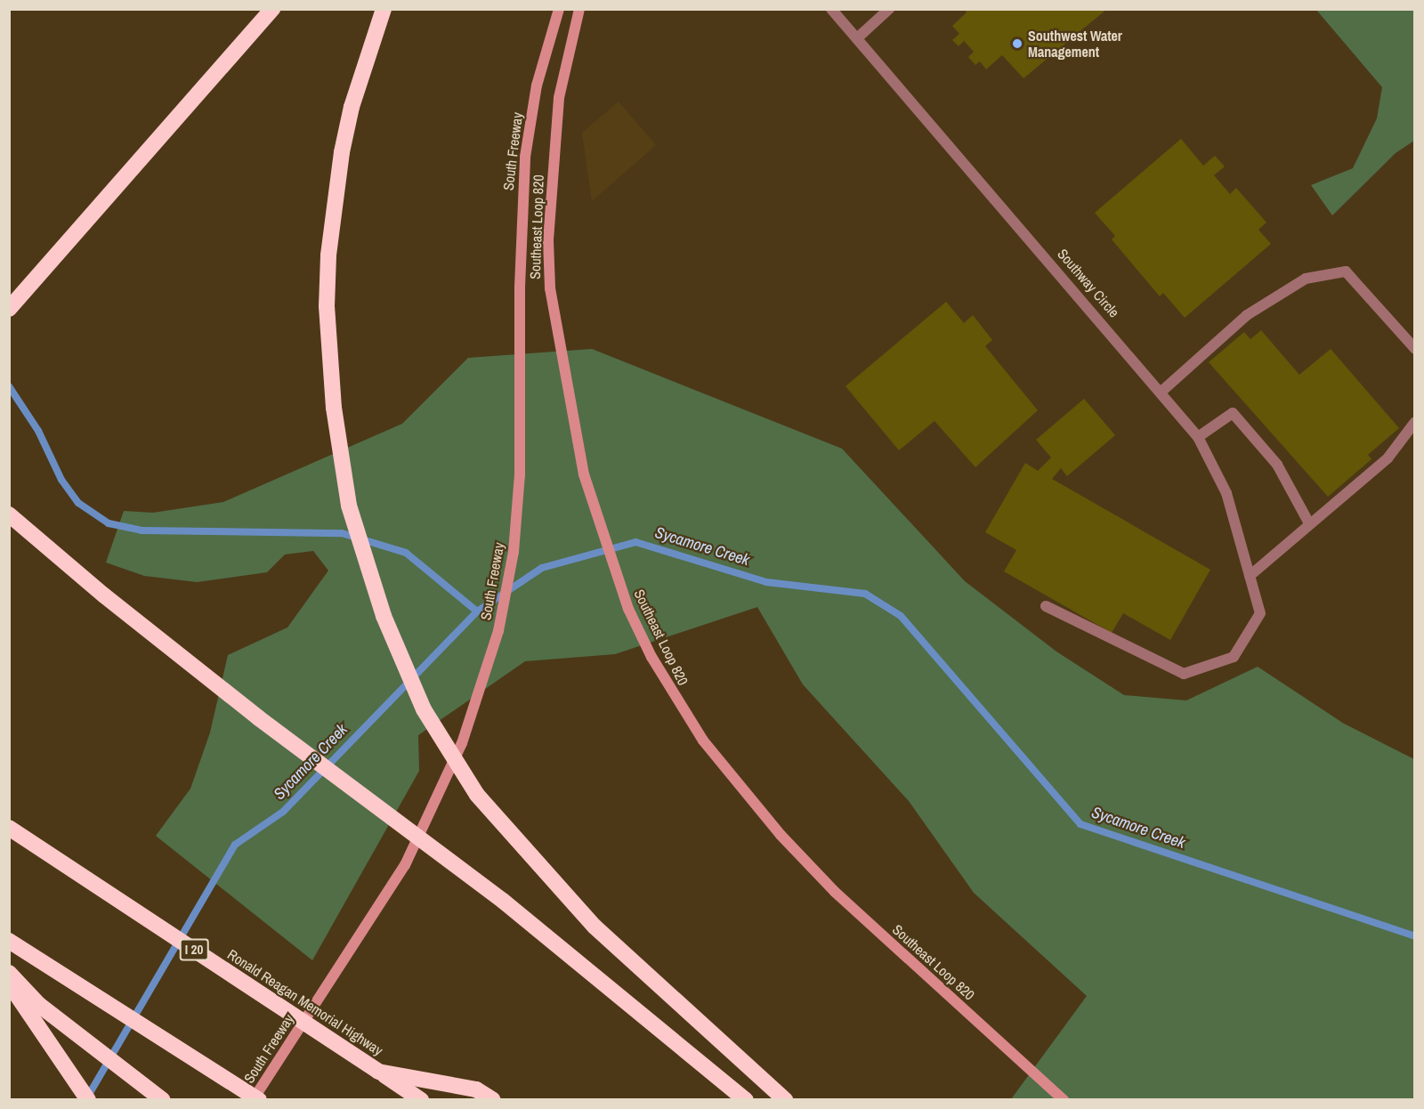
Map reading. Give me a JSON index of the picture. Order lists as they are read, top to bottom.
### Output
{
  "streets": {
    "highway": ["I 20", "Ronald Reagan Memorial Highway"],
    "main road": ["South Freeway", "Southeast Loop 820"],
    "street": ["Southway Circle"]
  },
  "water": ["Sycamore Creek"],
  "places": ["Southwest Water Management"]
}
